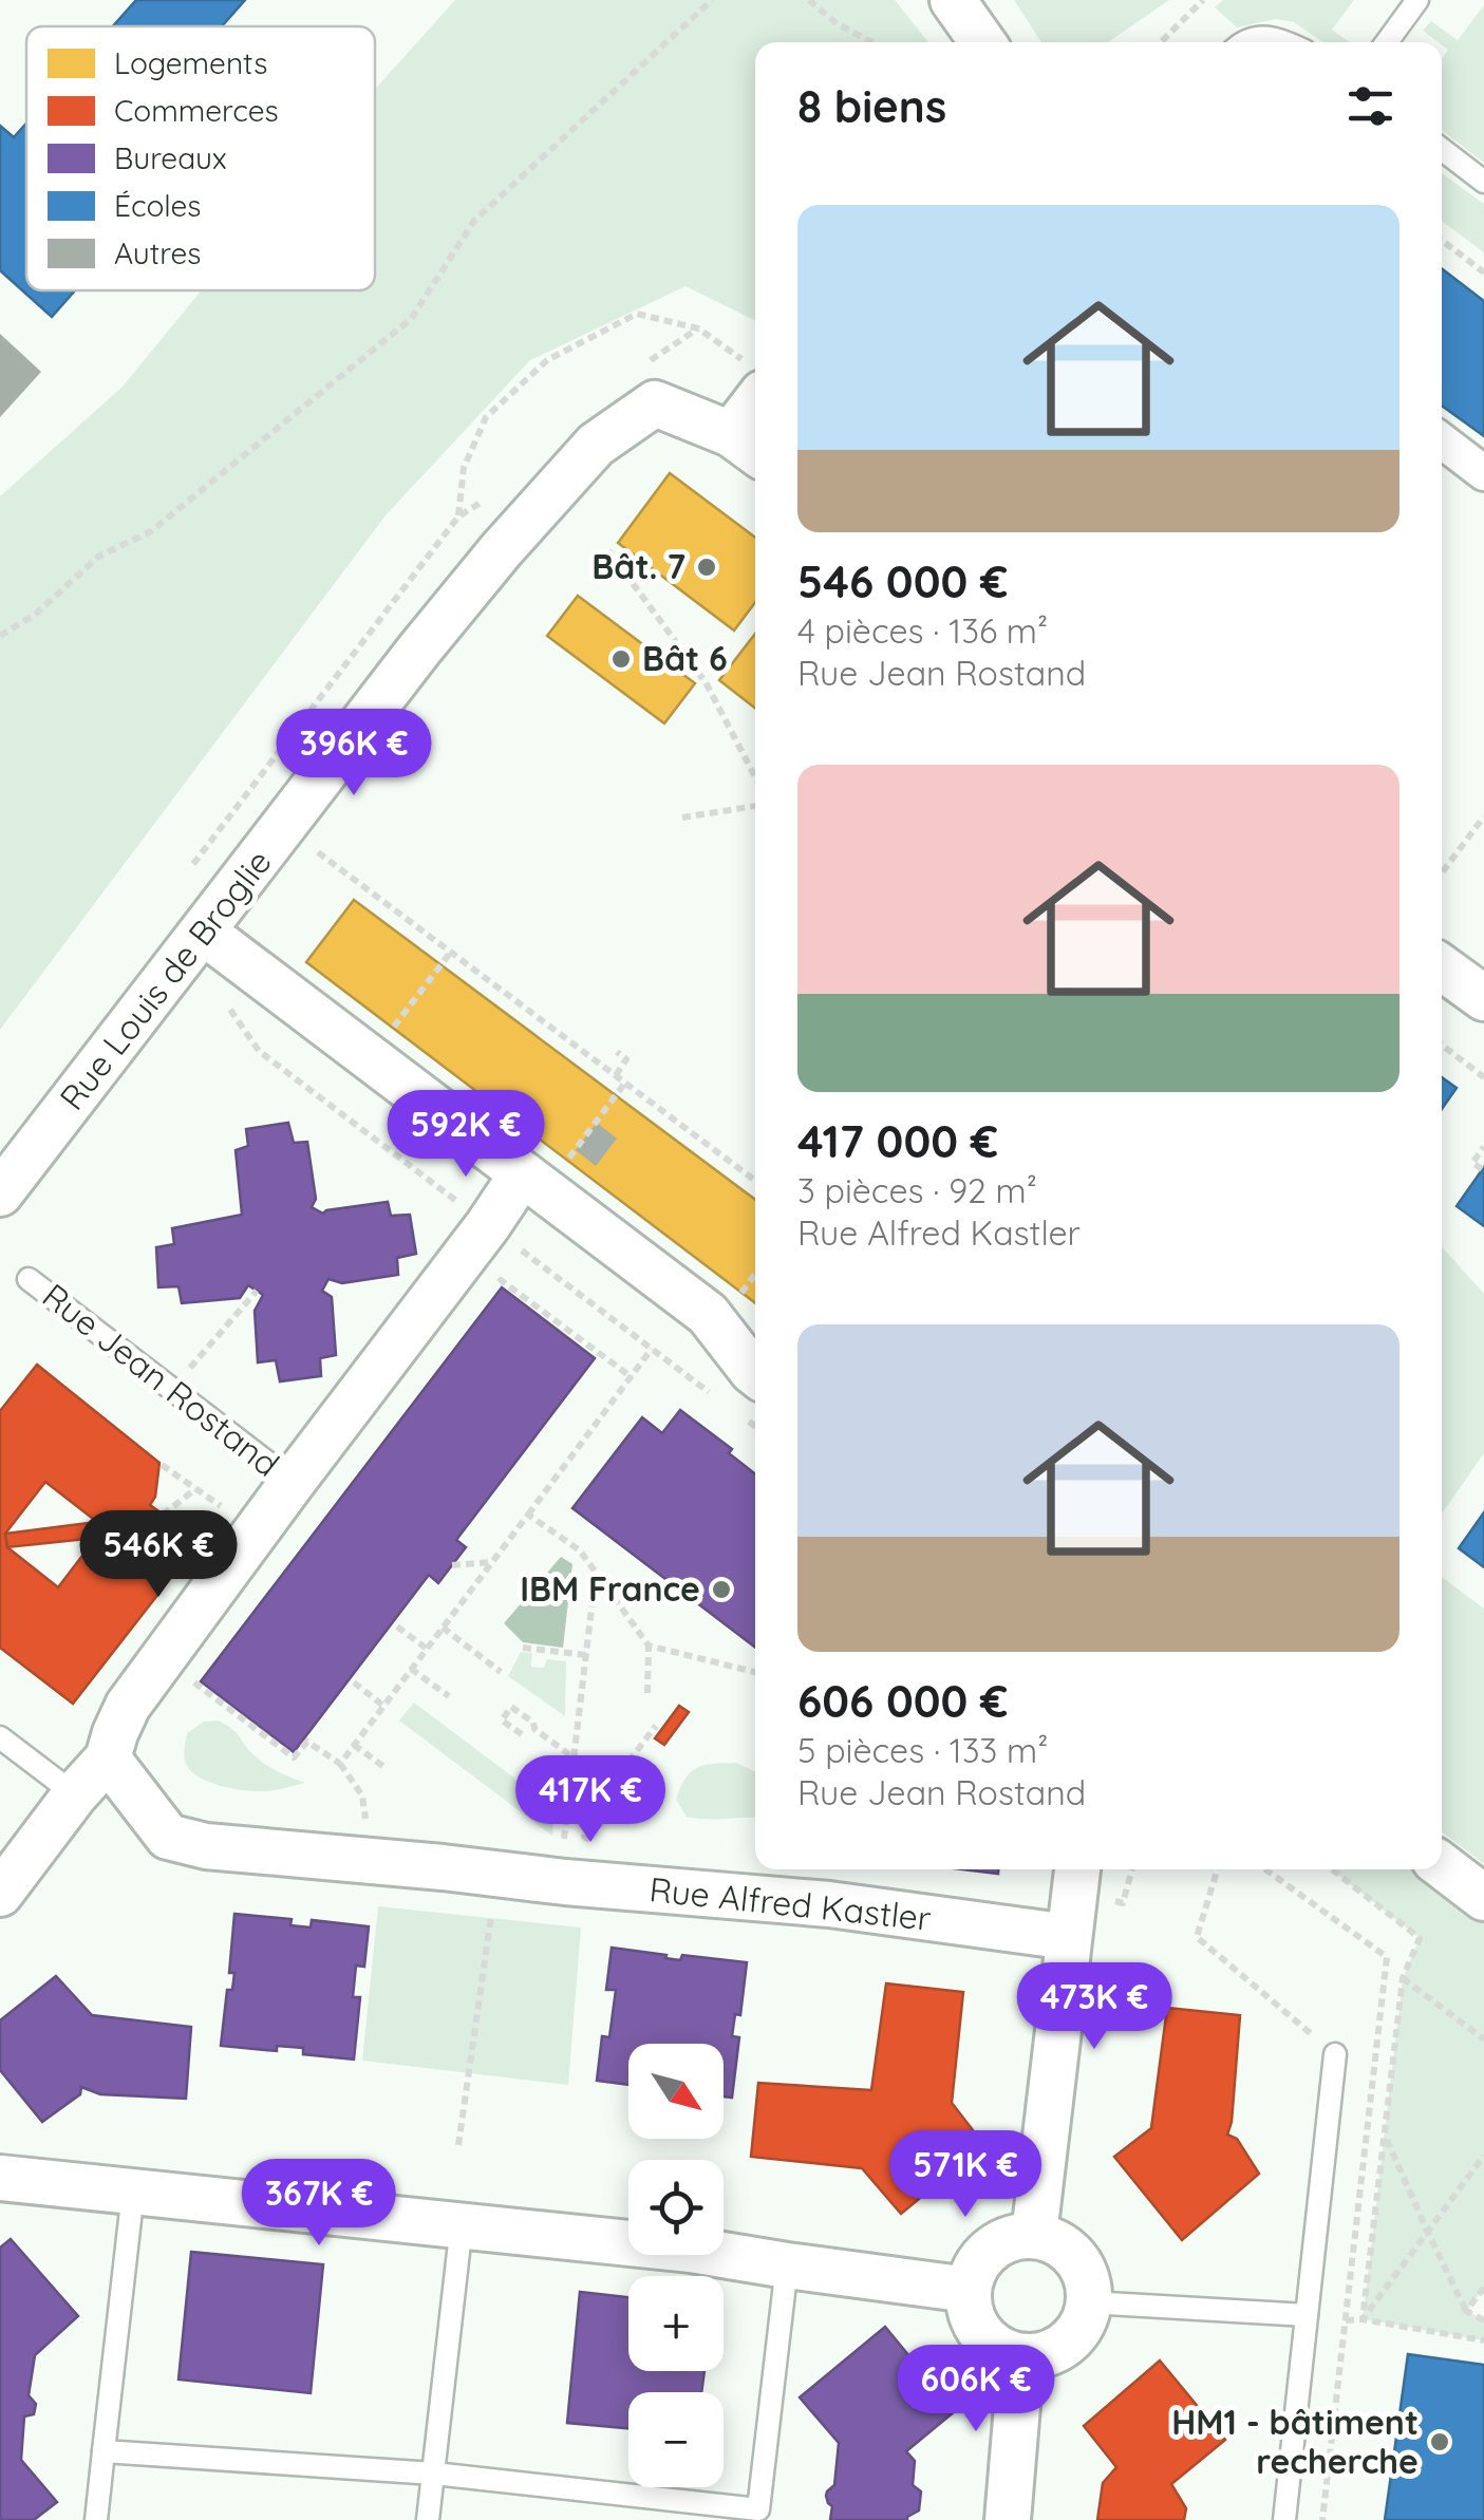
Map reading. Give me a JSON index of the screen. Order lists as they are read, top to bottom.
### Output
{
  "streets": {
    "street": ["Rue Louis de Broglie", "Rue Jean Rostand", "Rue Alfred Kastler"]
  },
  "crossings": [
    ["Rue Jean Rostand", "Rue Alfred Kastler"]
  ],
  "places": [
    "Bât. 7",
    "Bât 6",
    "IBM France",
    "HM1 - bâtiment recherche"
  ],
  "legend": [
    "Logements",
    "Commerces",
    "Bureaux",
    "Écoles",
    "Autres"
  ],
  "north": "bottom right",
  "page": {
    "heading": "8 biens",
    "list": [
      {
        "name": "546 000 €",
        "note": "4 pièces · 136 m² · Rue Jean Rostand"
      },
      {
        "name": "417 000 €",
        "note": "3 pièces · 92 m² · Rue Alfred Kastler"
      },
      {
        "name": "606 000 €",
        "note": "5 pièces · 133 m² · Rue Jean Rostand"
      }
    ],
    "price": [
      "396K €",
      "592K €",
      "546K €",
      "417K €",
      "473K €",
      "571K €",
      "367K €",
      "606K €"
    ],
    "map_buttons": ["+", "−"]
  }
}
